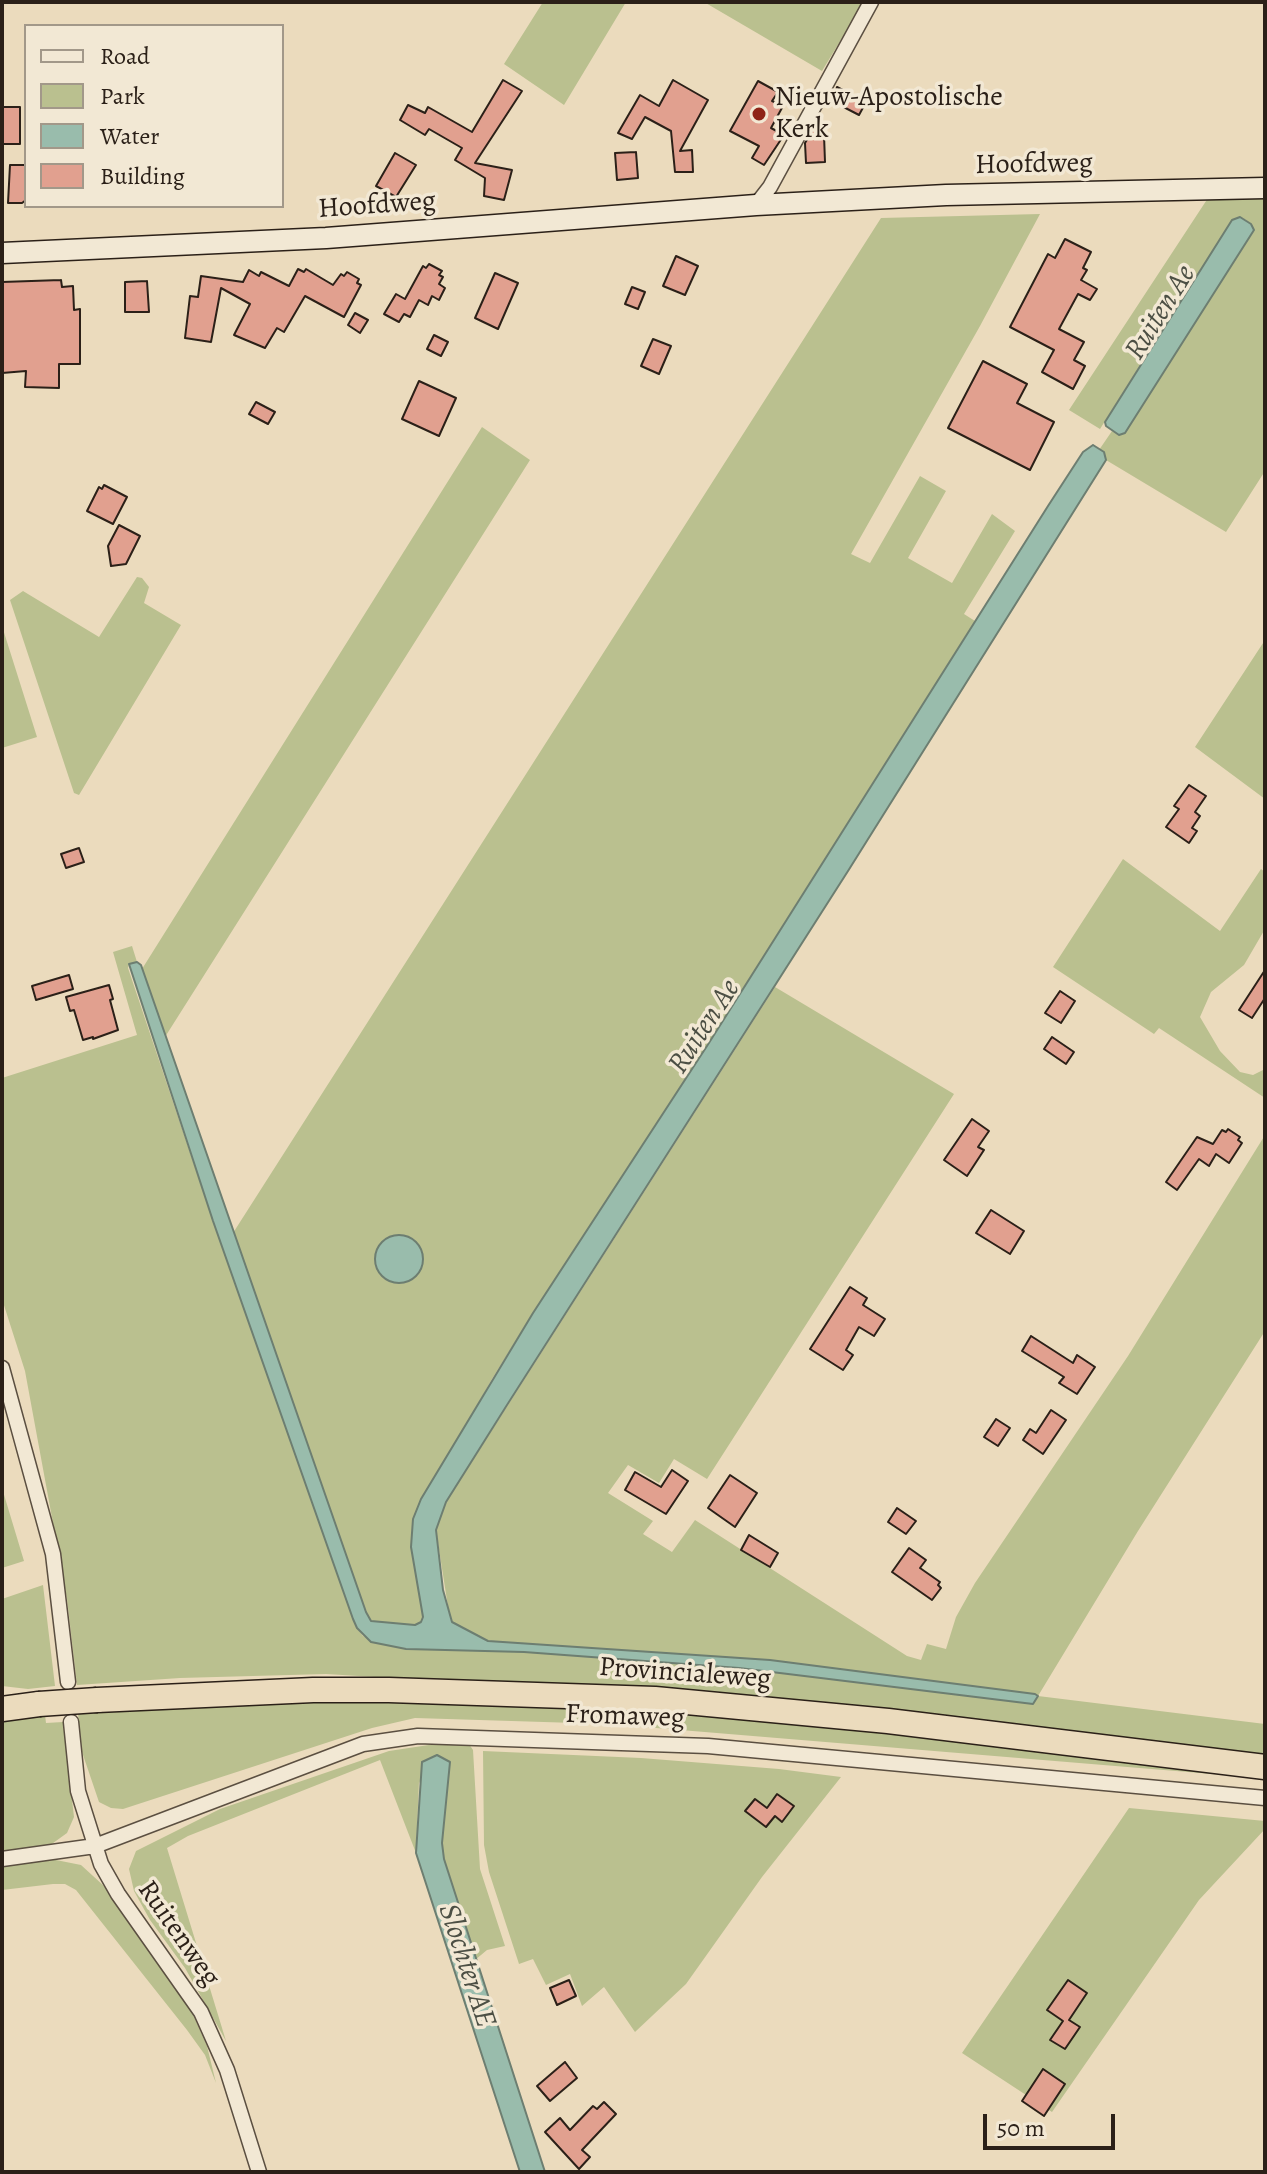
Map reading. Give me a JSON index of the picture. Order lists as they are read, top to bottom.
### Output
{
  "streets": {
    "highway": ["Provincialeweg"],
    "main road": ["Hoofdweg"],
    "street": ["Fromaweg", "Ruitenweg"]
  },
  "crossings": [
    ["Fromaweg", "Ruitenweg"]
  ],
  "water": ["Ruiten Ae", "Slochter AE"],
  "places": ["Nieuw-Apostolische Kerk"],
  "legend": [
    "Road",
    "Park",
    "Water",
    "Building"
  ],
  "scale_bar": "50 m"
}
